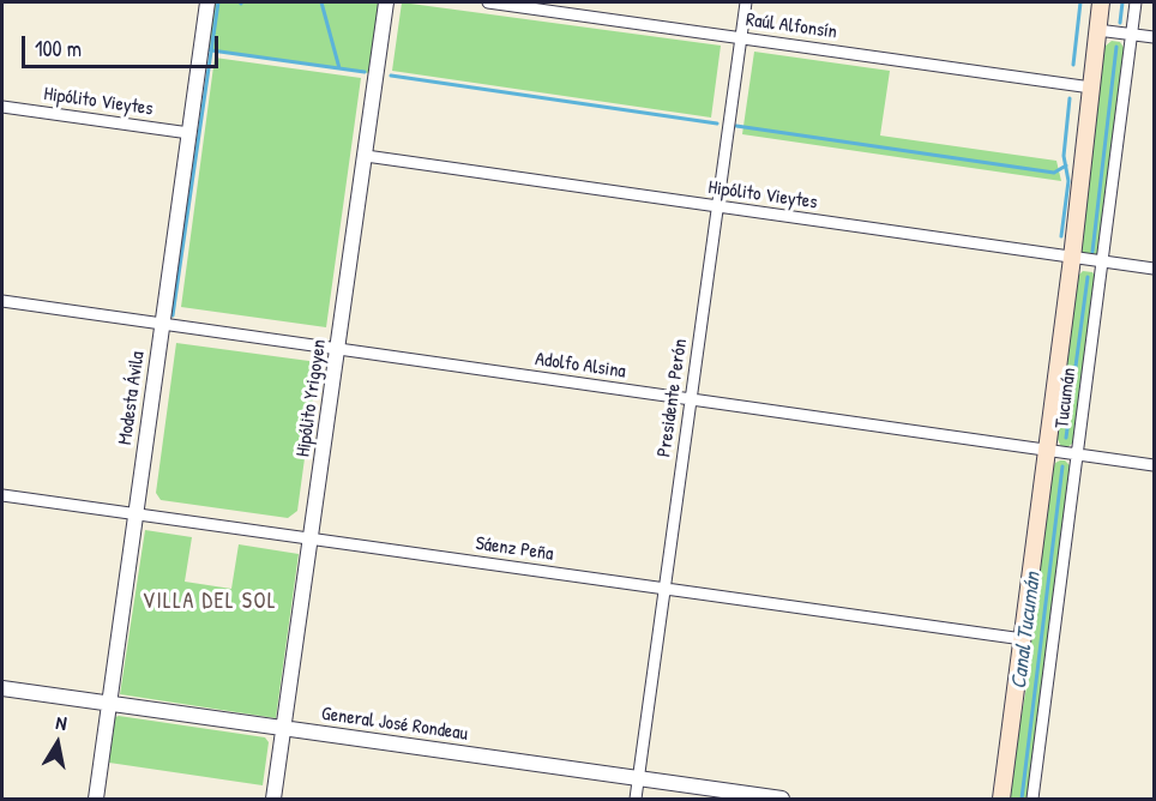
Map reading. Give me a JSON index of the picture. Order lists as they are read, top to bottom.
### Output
{
  "streets": {
    "main road": ["Tucumán"],
    "street": [
      "Raúl Alfonsín",
      "Hipólito Vieytes",
      "Adolfo Alsina",
      "Modesta Ávila",
      "Hipólito Yrigoyen",
      "Presidente Perón",
      "Sáenz Peña",
      "General José Rondeau"
    ]
  },
  "crossings": [
    ["Raúl Alfonsín", "Presidente Perón"],
    ["Raúl Alfonsín", "Tucumán"],
    ["Hipólito Vieytes", "Modesta Ávila"],
    ["Hipólito Vieytes", "Hipólito Yrigoyen"],
    ["Hipólito Vieytes", "Presidente Perón"],
    ["Hipólito Vieytes", "Tucumán"],
    ["Adolfo Alsina", "Modesta Ávila"],
    ["Adolfo Alsina", "Hipólito Yrigoyen"],
    ["Adolfo Alsina", "Presidente Perón"],
    ["Adolfo Alsina", "Tucumán"],
    ["Modesta Ávila", "Sáenz Peña"],
    ["Modesta Ávila", "General José Rondeau"],
    ["Hipólito Yrigoyen", "Sáenz Peña"],
    ["Hipólito Yrigoyen", "General José Rondeau"],
    ["Presidente Perón", "Sáenz Peña"],
    ["Presidente Perón", "General José Rondeau"],
    ["Tucumán", "Sáenz Peña"]
  ],
  "districts": ["VILLA DEL SOL"],
  "water": ["Canal Tucumán"],
  "scale_bar": "100 m",
  "north": "top"
}
